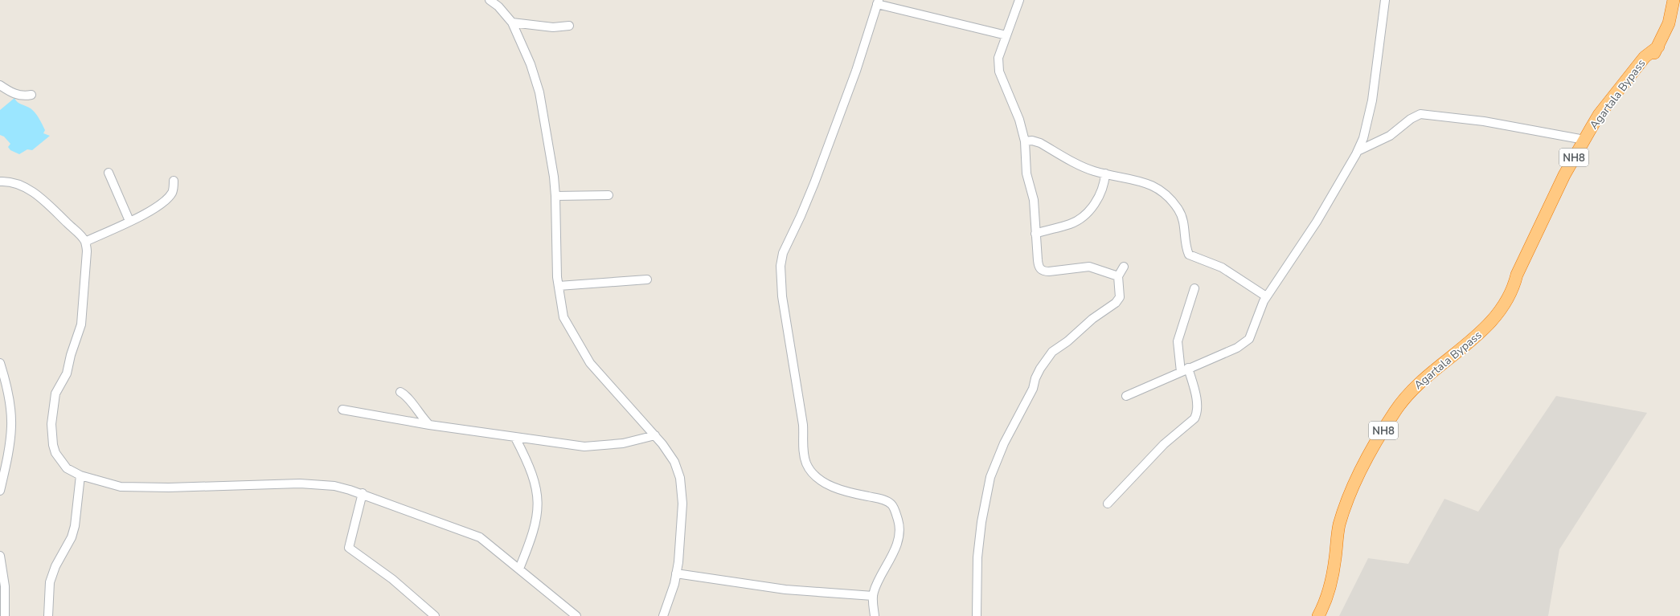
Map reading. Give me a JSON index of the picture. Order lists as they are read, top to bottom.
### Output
{
  "streets": {
    "highway": ["Agartala Bypass", "NH8"]
  }
}
